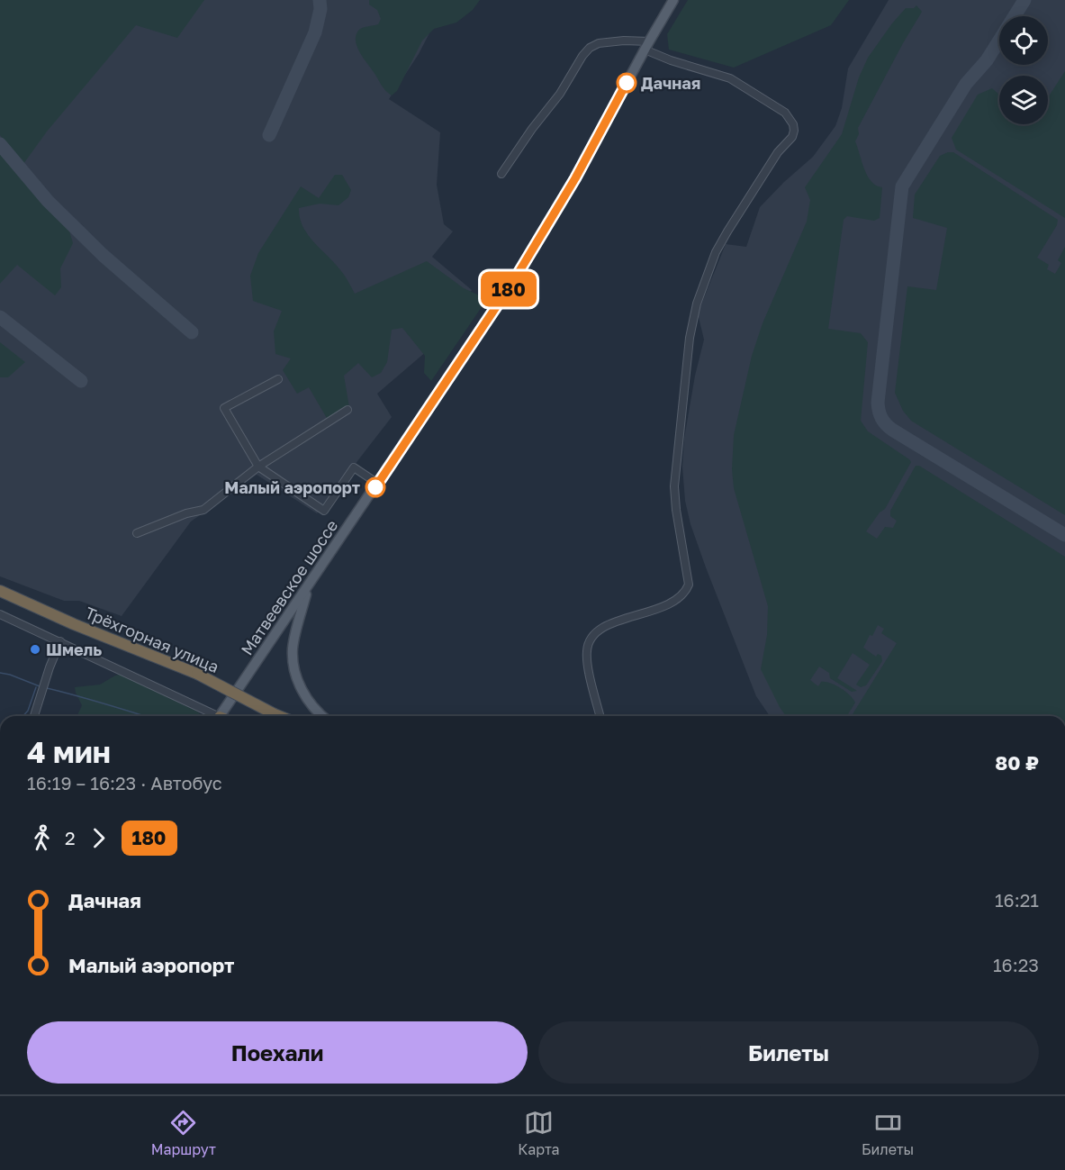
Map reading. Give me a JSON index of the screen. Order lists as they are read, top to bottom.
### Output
{
  "streets": {
    "highway": ["Трёхгорная улица"],
    "main road": ["Матвеевское шоссе"]
  },
  "places": ["Дачная", "Малый аэропорт", "Шмель"],
  "lines": ["bus line 180"],
  "page": {
    "on_map": "180",
    "heading": ["4 мин", "16:19 – 16:23 · Автобус", "80 ₽"],
    "legs": ["2", "180"],
    "list": [
      {
        "name": "Дачная",
        "value": "16:21"
      },
      {
        "name": "Малый аэропорт",
        "value": "16:23"
      }
    ],
    "buttons": ["Поехали", "Билеты"],
    "tabs": ["Маршрут", "Карта", "Билеты"]
  }
}
